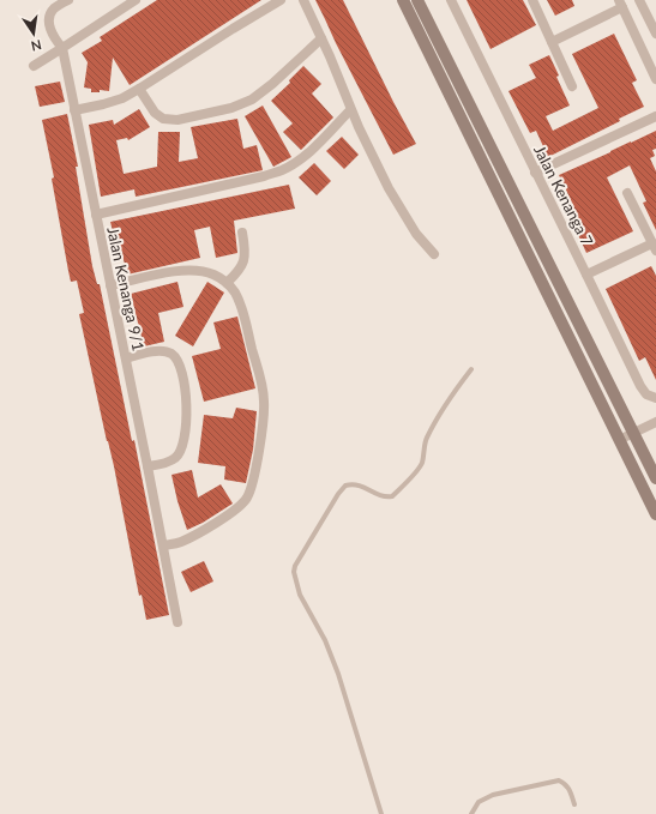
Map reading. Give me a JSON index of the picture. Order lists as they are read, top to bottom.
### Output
{
  "streets": {
    "street": ["Jalan Kenanga 7", "Jalan Kenanga 9/1"]
  },
  "north": "bottom"
}
